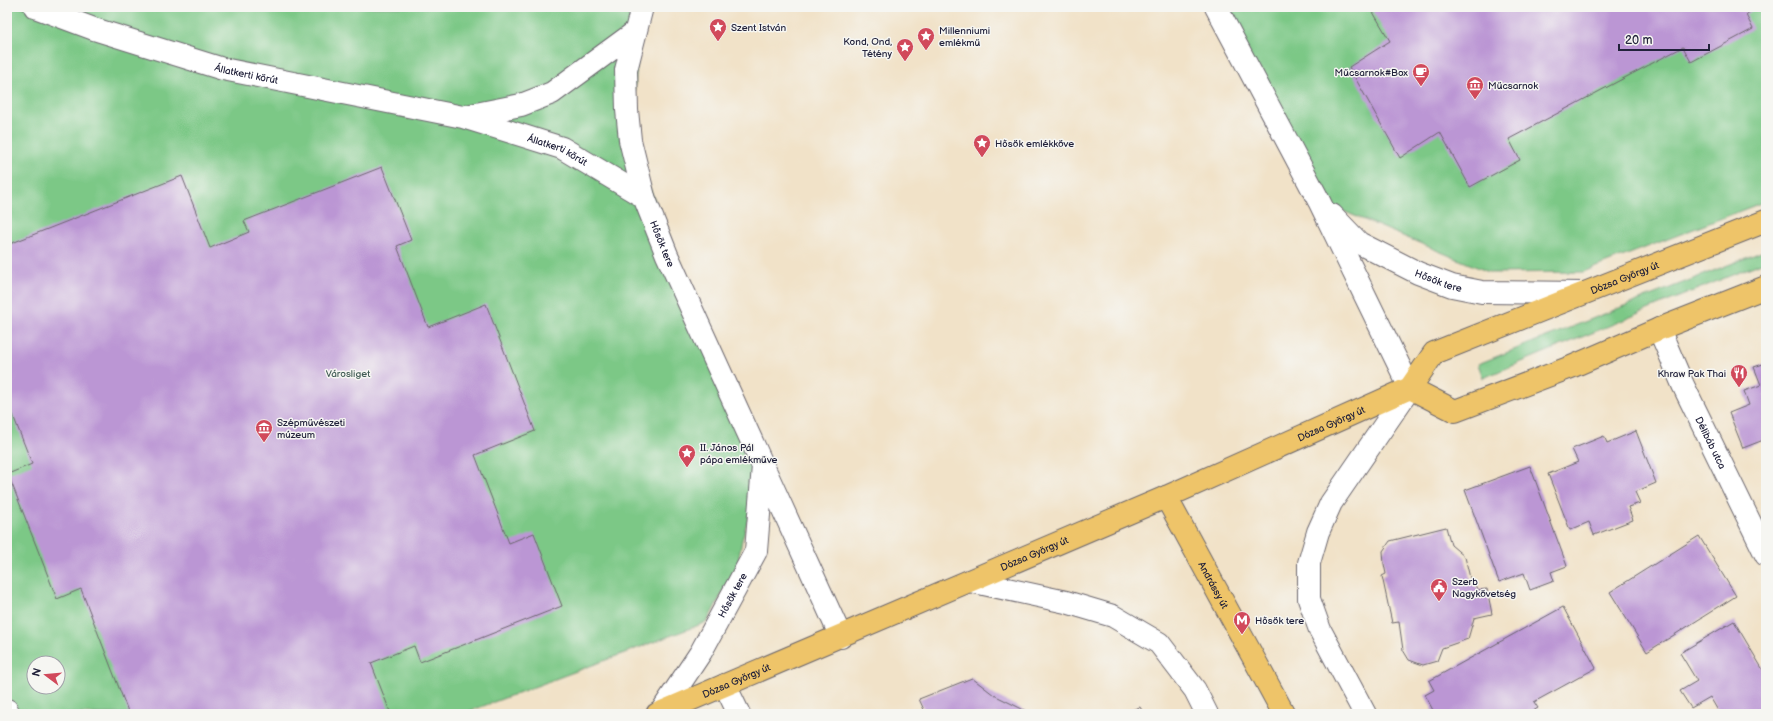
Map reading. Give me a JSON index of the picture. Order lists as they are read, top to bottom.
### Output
{
  "streets": {
    "main road": ["Dózsa György út", "Andrássy út"],
    "street": ["Állatkerti körút", "Hősök tere", "Délibáb utca"]
  },
  "crossings": [
    ["Állatkerti körút", "Hősök tere"],
    ["Hősök tere", "Dózsa György út"],
    ["Dózsa György út", "Andrássy út"]
  ],
  "parks": ["Városliget"],
  "places": {
    "place": [
      "Szent István",
      "Millenniumi emlékmű",
      "Kond, Ond, Tétény",
      "Hősök emlékköve",
      "II. János Pál pápa emlékműve"
    ],
    "cafe": ["Műcsarnok#Box"],
    "museum": ["Műcsarnok", "Szépművészeti múzeum"],
    "restaurant": ["Khraw Pak Thai"],
    "public building": ["Szerb Nagykövetség"],
    "metro station": ["Hősök tere"]
  },
  "scale_bar": "20 m",
  "north": "left"
}
